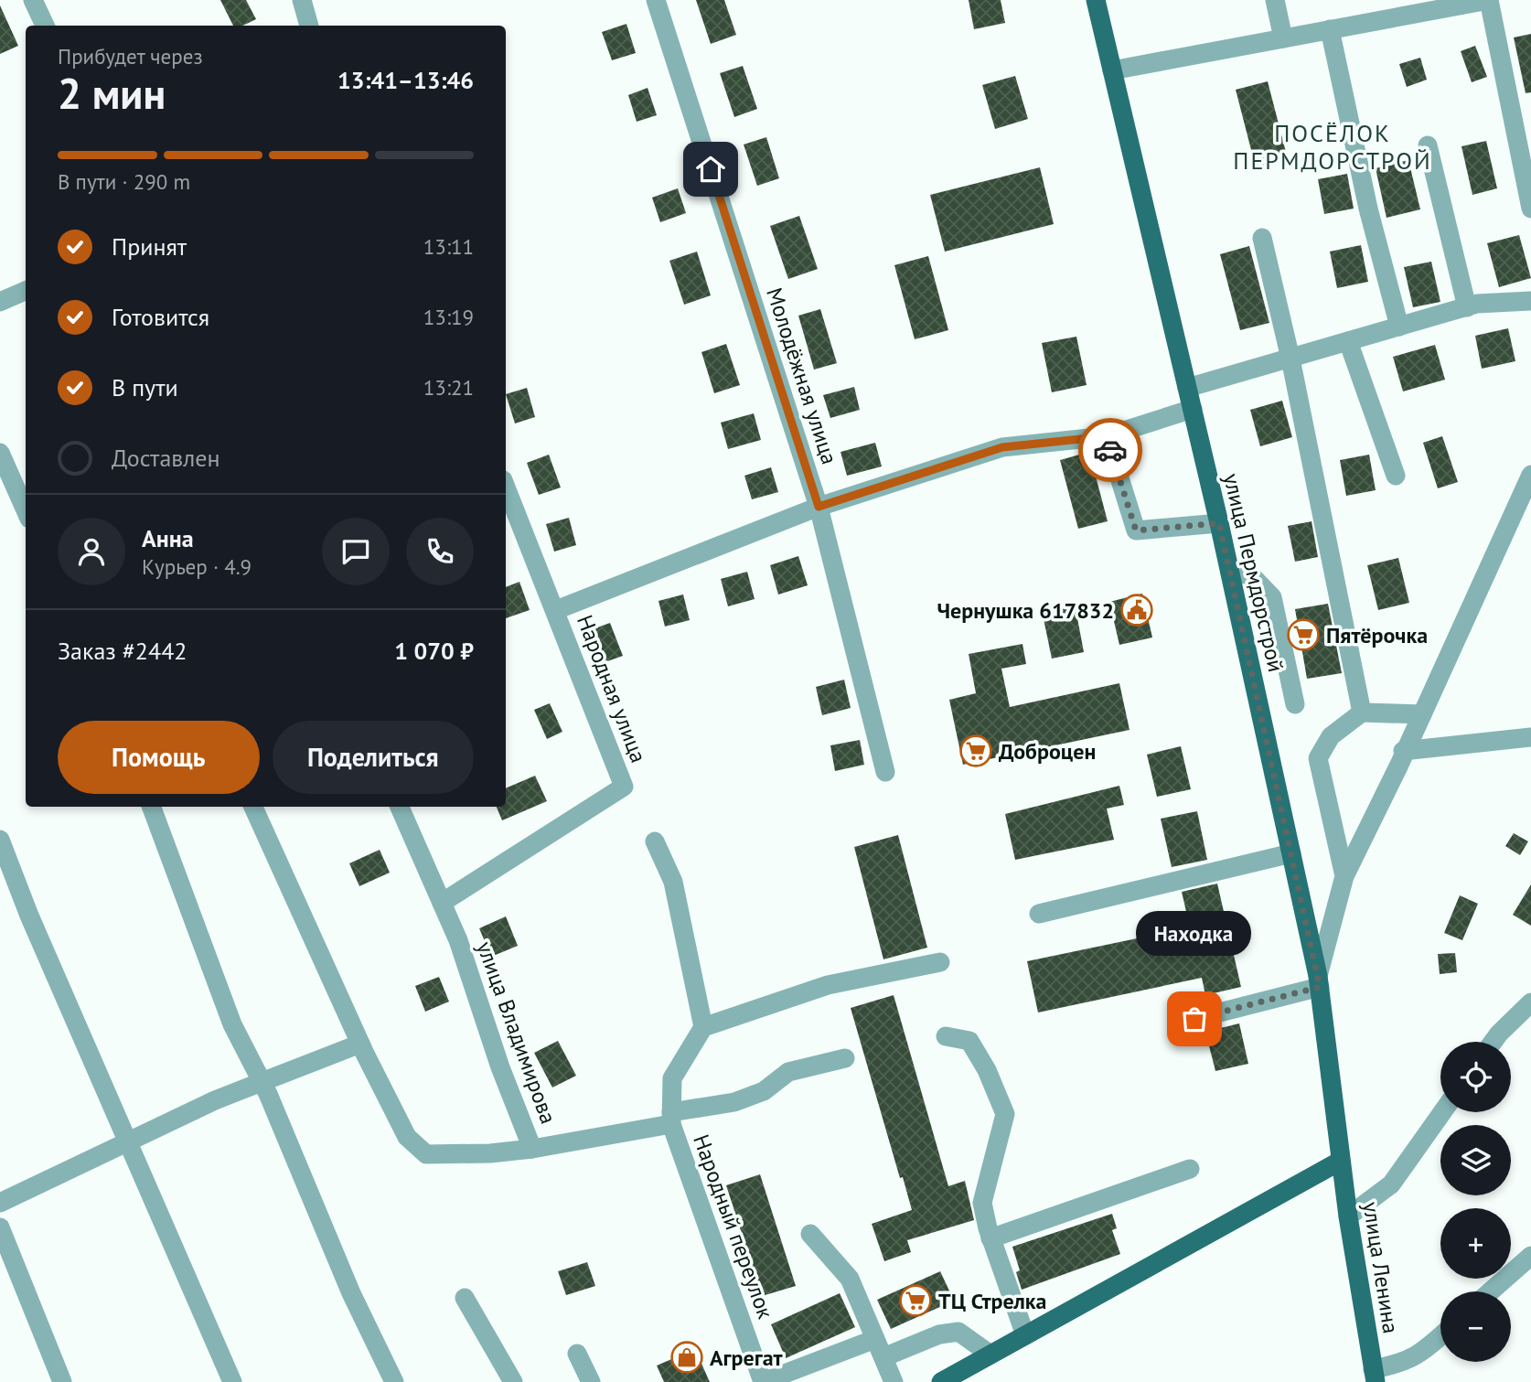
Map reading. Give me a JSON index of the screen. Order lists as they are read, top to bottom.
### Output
{
  "streets": {
    "main road": ["улица Пермдорстрой", "улица Ленина"],
    "street": [
      "Молодёжная улица",
      "Народная улица",
      "улица Владимирова",
      "Народный переулок"
    ]
  },
  "crossings": [
    ["улица Пермдорстрой", "улица Ленина"],
    ["Народная улица", "улица Владимирова"],
    ["улица Владимирова", "Народный переулок"]
  ],
  "districts": ["ПОСЁЛОК ПЕРМДОРСТРОЙ"],
  "places": {
    "public building": ["Чернушка 617832"],
    "supermarket": ["Пятёрочка", "Доброцен", "ТЦ Стрелка"],
    "other": ["Находка"],
    "shop": ["Агрегат"]
  },
  "page": {
    "heading": ["2 мин", "Прибудет через", "13:41–13:46"],
    "panel": [
      "Анна",
      "Курьер · 4.9",
      "Заказ #2442",
      "1 070 ₽"
    ],
    "bar": "В пути · 290 m",
    "list": [
      ["Принят", "13:11"],
      ["Готовится", "13:19"],
      ["В пути", "13:21"],
      "Доставлен"
    ],
    "buttons": ["Помощь", "Поделиться"],
    "bubble": "Находка",
    "map_buttons": ["+", "−"]
  }
}
